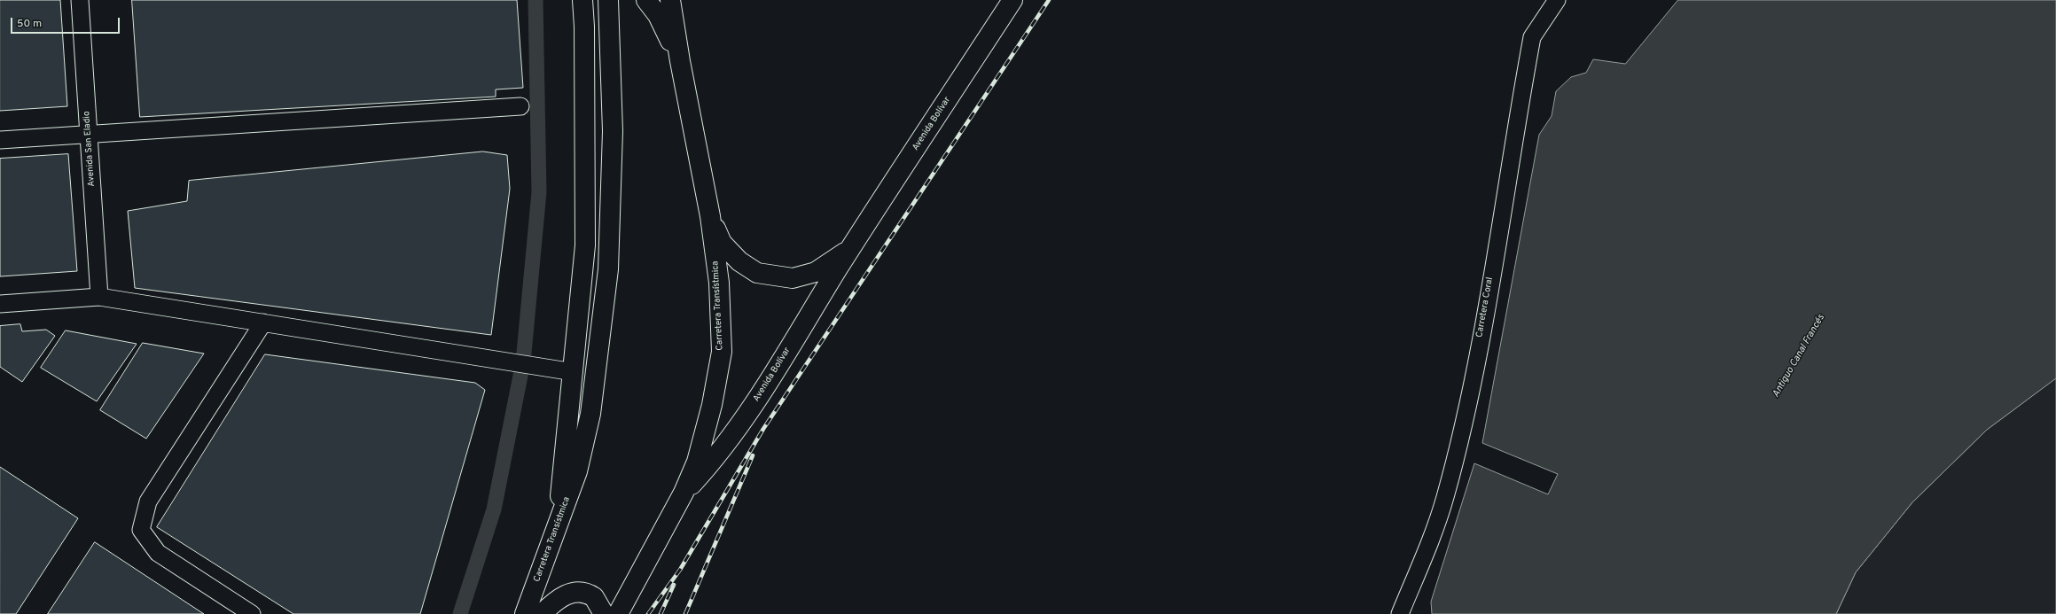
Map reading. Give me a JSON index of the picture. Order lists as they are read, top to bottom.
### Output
{
  "streets": {
    "main road": ["Avenida Bolívar", "Carretera Transístmica"],
    "street": ["Avenida San Eladio", "Carretera Coral"]
  },
  "crossings": [
    ["Avenida Bolívar", "Carretera Transístmica"]
  ],
  "water": ["Antiguo Canal Francés"],
  "scale_bar": "50 m"
}
